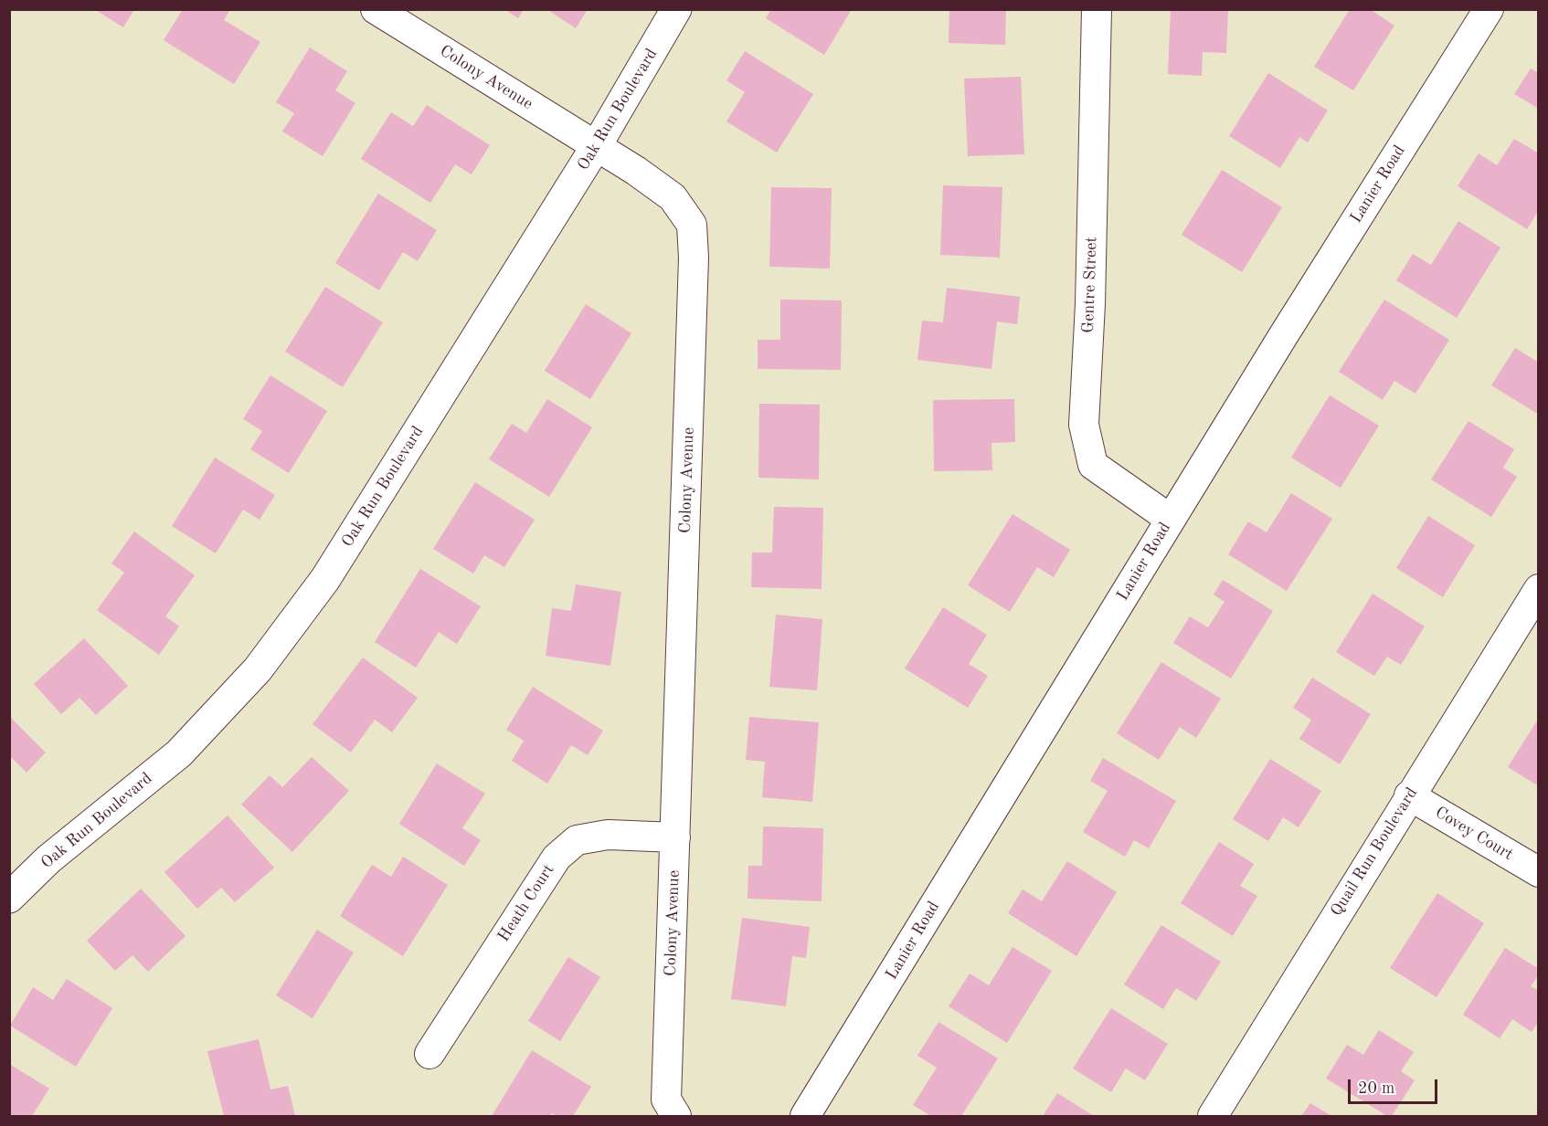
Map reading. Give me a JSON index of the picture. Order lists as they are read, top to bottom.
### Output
{
  "streets": {
    "street": [
      "Colony Avenue",
      "Oak Run Boulevard",
      "Lanier Road",
      "Gentre Street",
      "Covey Court",
      "Quail Run Boulevard",
      "Heath Court"
    ]
  },
  "crossings": [
    ["Colony Avenue", "Oak Run Boulevard"],
    ["Colony Avenue", "Heath Court"],
    ["Lanier Road", "Gentre Street"],
    ["Covey Court", "Quail Run Boulevard"]
  ],
  "scale_bar": "20 m"
}
